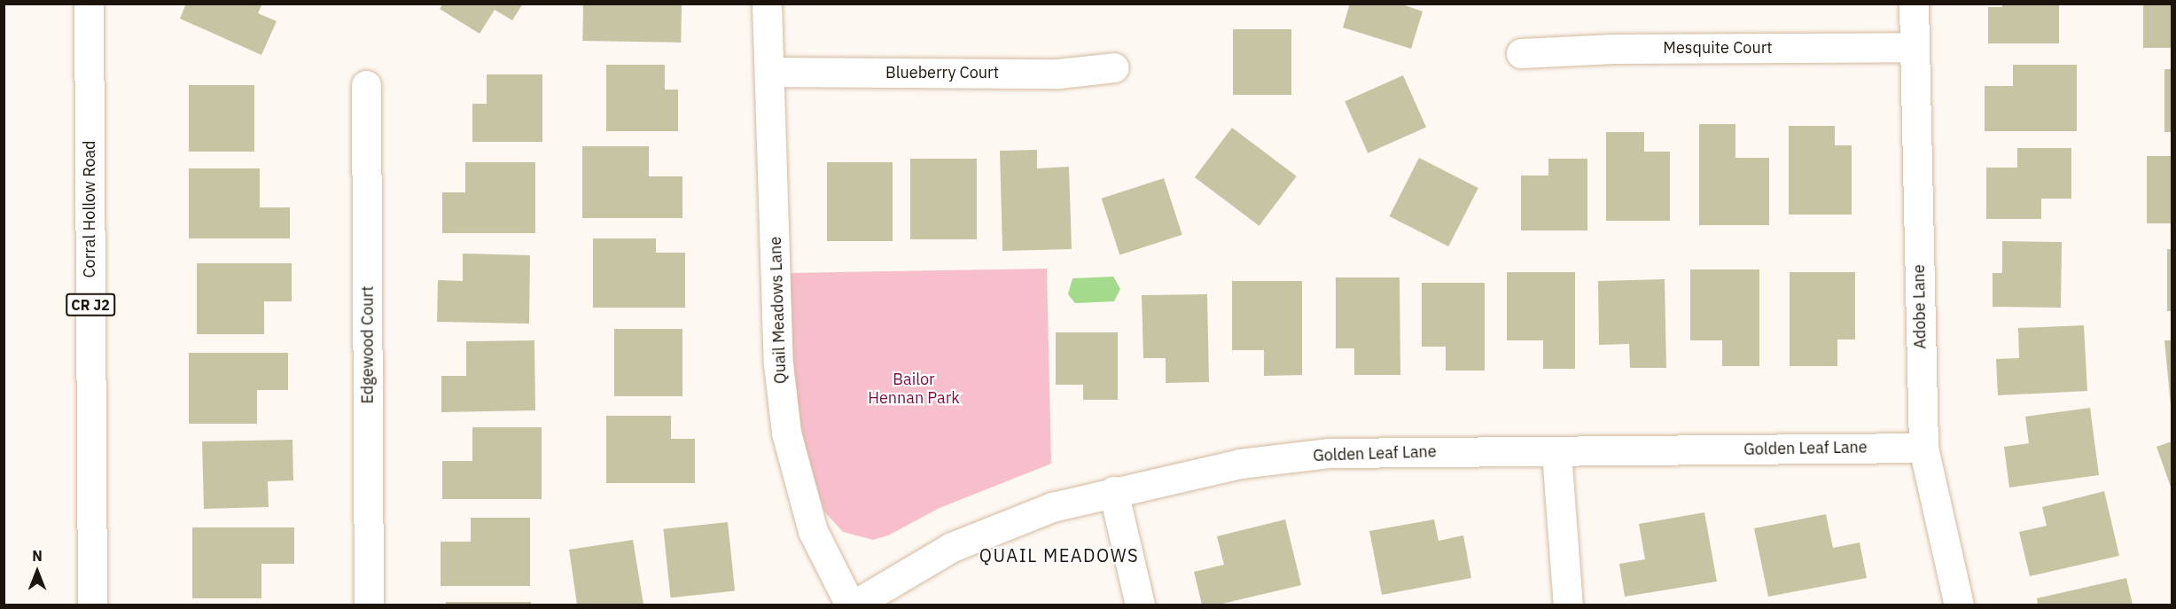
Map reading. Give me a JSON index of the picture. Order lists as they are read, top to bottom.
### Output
{
  "streets": {
    "street": [
      "Mesquite Court",
      "Blueberry Court",
      "Corral Hollow Road",
      "CR J2",
      "Adobe Lane",
      "Quail Meadows Lane",
      "Edgewood Court",
      "Golden Leaf Lane"
    ]
  },
  "crossings": [
    ["Mesquite Court", "Adobe Lane"],
    ["Blueberry Court", "Quail Meadows Lane"],
    ["Adobe Lane", "Golden Leaf Lane"]
  ],
  "districts": ["QUAIL MEADOWS"],
  "parks": ["Bailor Hennan Park"],
  "north": "top"
}
